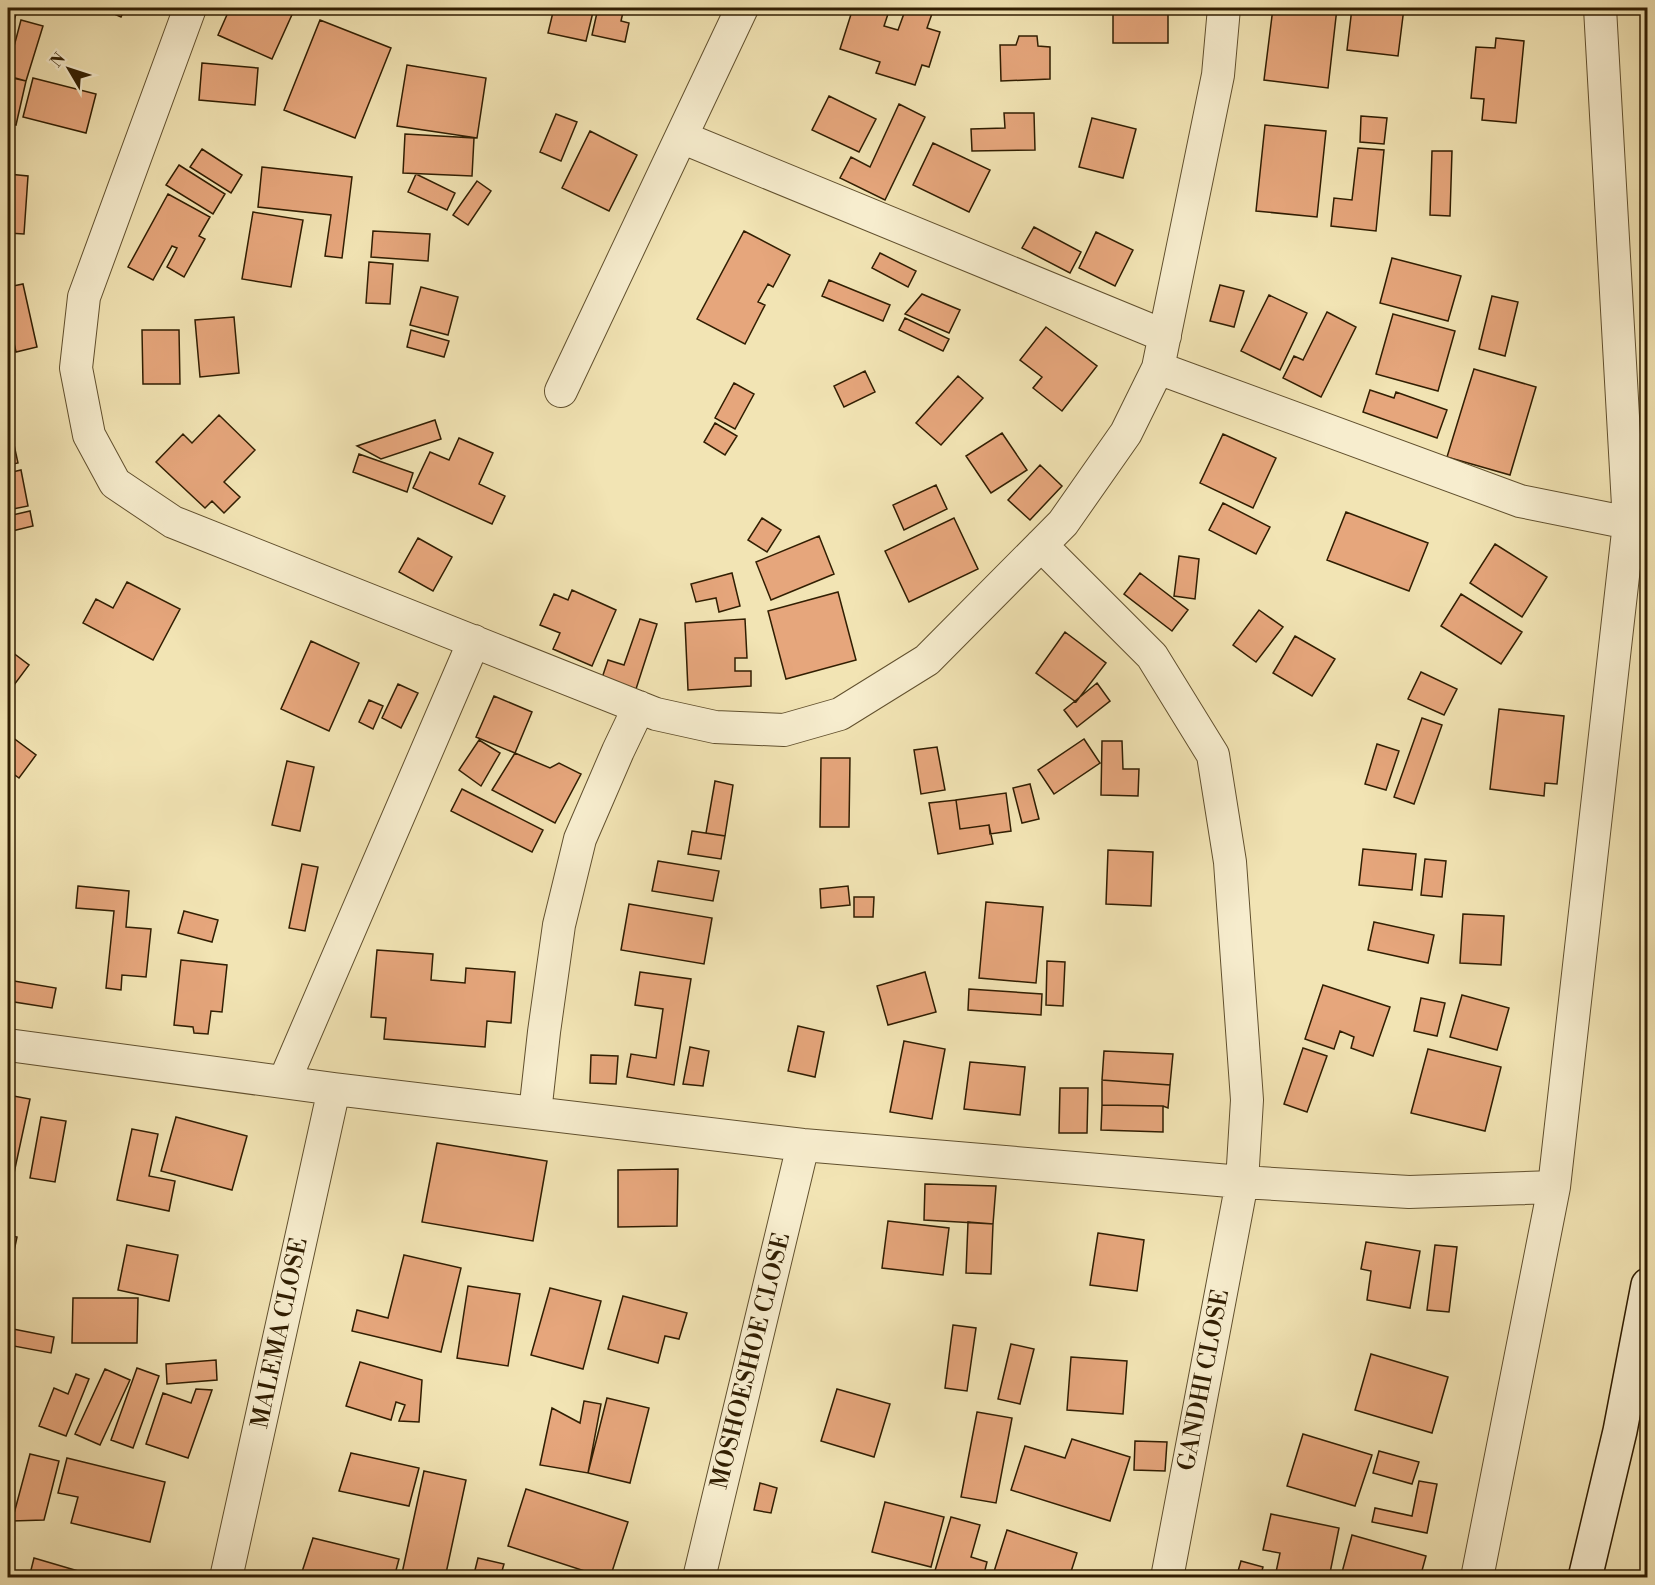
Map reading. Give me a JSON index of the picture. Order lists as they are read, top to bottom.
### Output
{
  "streets": {
    "street": ["MALEMA CLOSE", "MOSHOESHOE CLOSE", "GANDHI CLOSE"]
  },
  "north": "top left"
}
